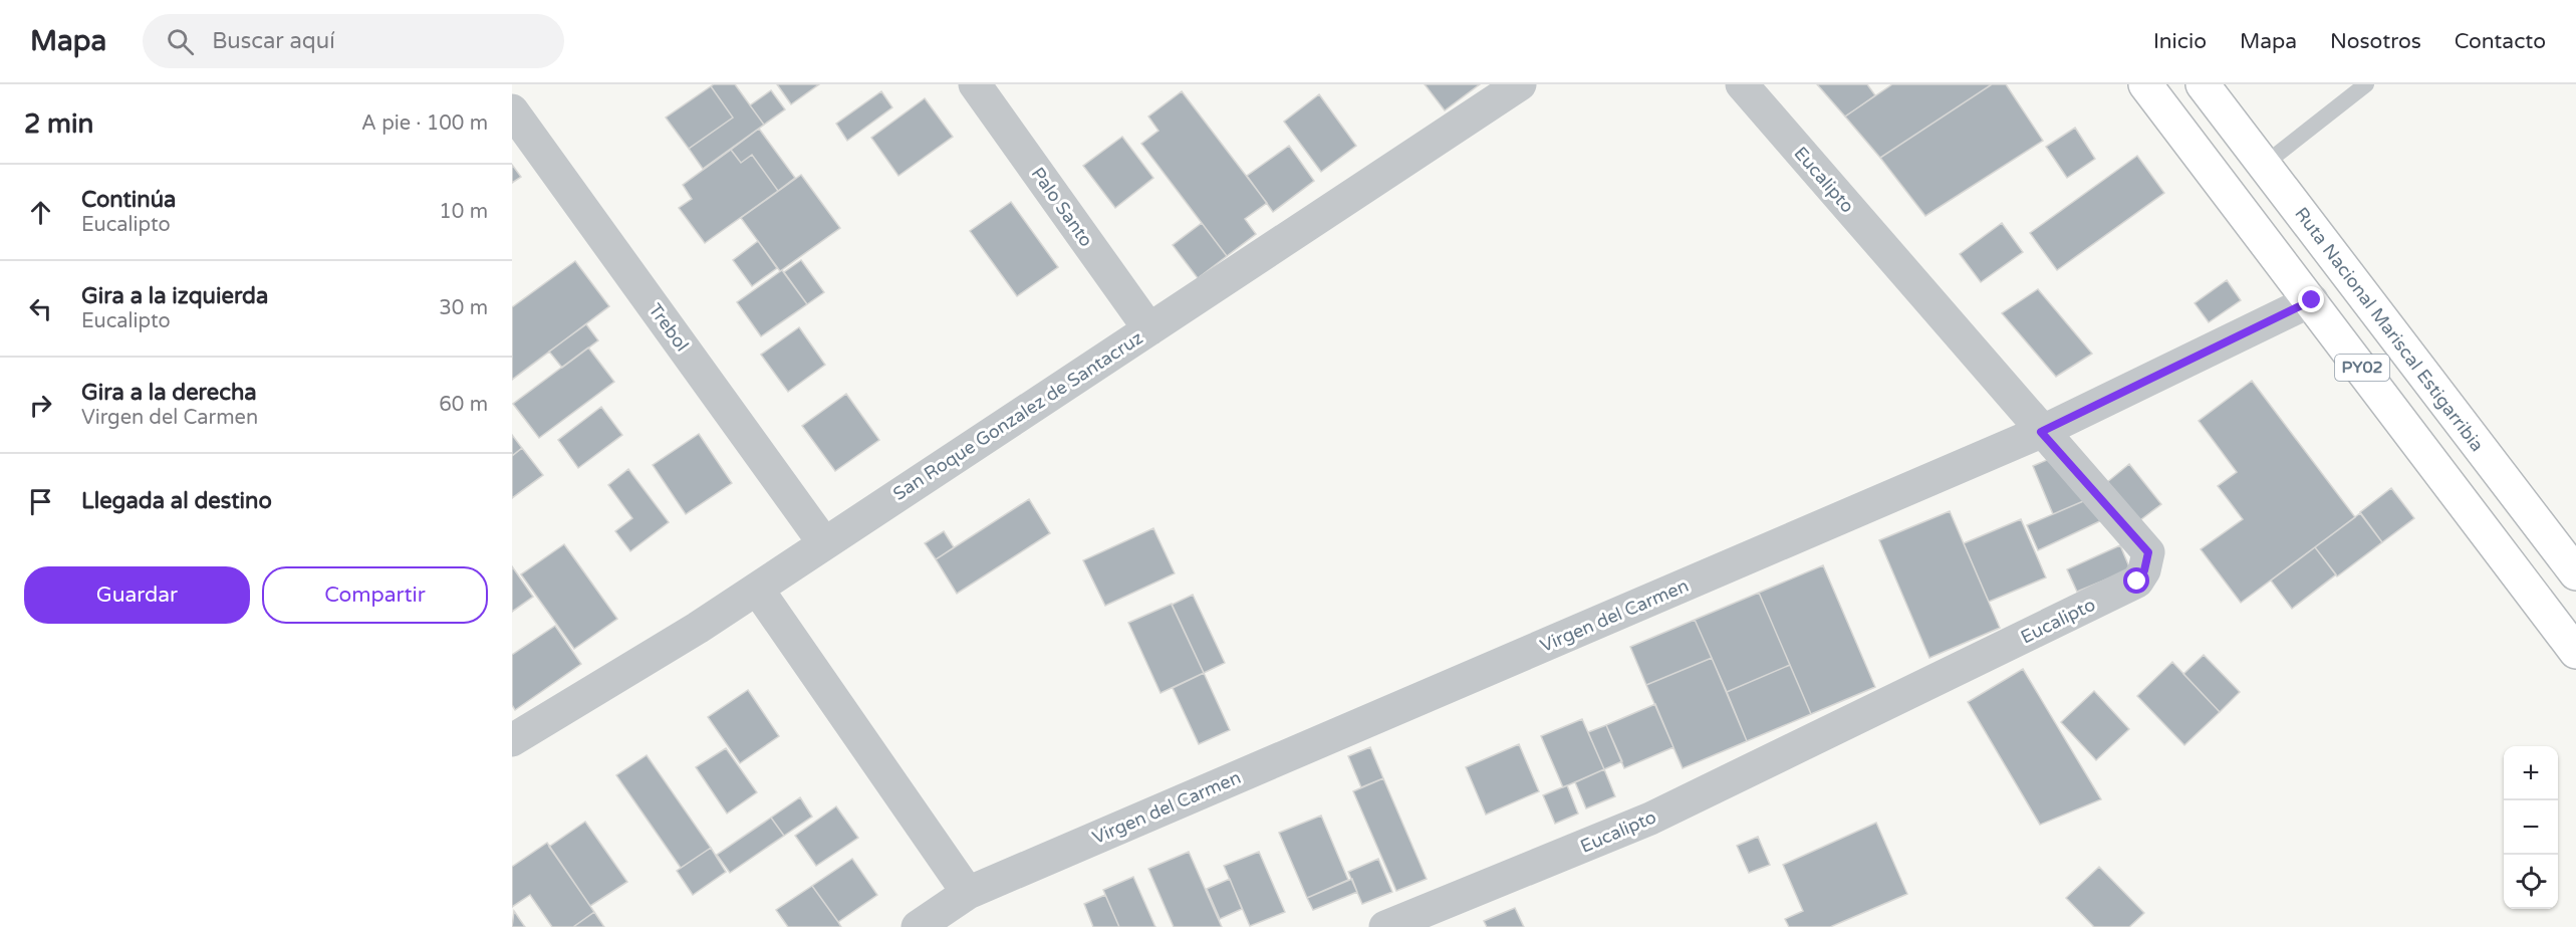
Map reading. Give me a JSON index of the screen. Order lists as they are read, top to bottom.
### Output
{
  "streets": {
    "highway": ["Ruta Nacional Mariscal Estigarribia", "PY02"],
    "street": [
      "Eucalipto",
      "Palo Santo",
      "Trebol",
      "San Roque Gonzalez de Santacruz",
      "Virgen del Carmen"
    ]
  },
  "crossings": [
    ["Eucalipto", "Virgen del Carmen"],
    ["Palo Santo", "San Roque Gonzalez de Santacruz"],
    ["Trebol", "San Roque Gonzalez de Santacruz"],
    ["PY02", "Virgen del Carmen"]
  ],
  "page": {
    "header": "Mapa",
    "search": "Buscar aquí",
    "nav": [
      "Inicio",
      "Mapa",
      "Nosotros",
      "Contacto"
    ],
    "heading": ["2 min", "A pie · 100 m"],
    "list": [
      ["Continúa", "Eucalipto", "10 m"],
      ["Gira a la izquierda", "Eucalipto", "30 m"],
      ["Gira a la derecha", "Virgen del Carmen", "60 m"],
      "Llegada al destino"
    ],
    "buttons": ["Guardar", "Compartir"],
    "map_buttons": ["+", "−"]
  }
}
